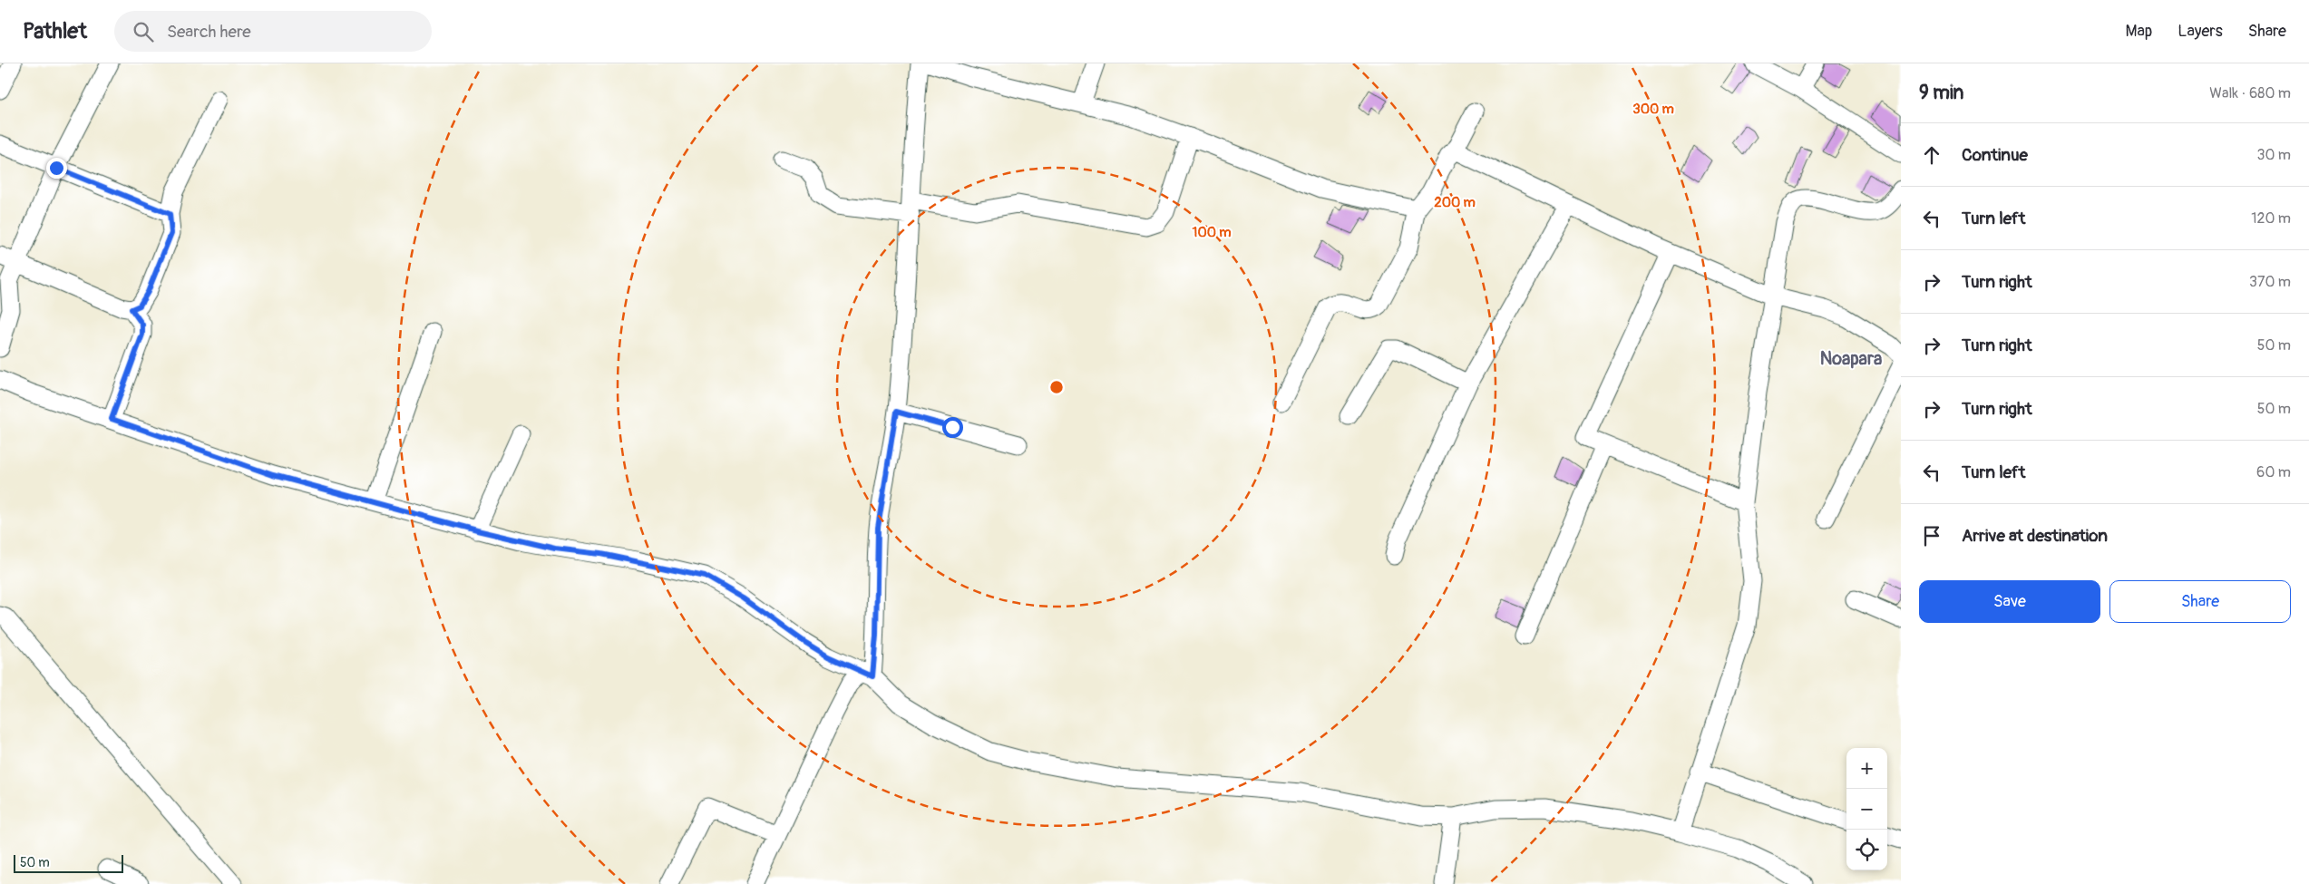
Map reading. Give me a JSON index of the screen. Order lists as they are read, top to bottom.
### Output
{
  "districts": ["Noapara"],
  "scale_bar": "50 m",
  "page": {
    "header": "Pathlet",
    "search": "Search here",
    "nav": ["Map", "Layers", "Share"],
    "heading": ["9 min", "Walk · 680 m"],
    "list": [
      ["Continue", "30 m"],
      ["Turn left", "120 m"],
      ["Turn right", "370 m"],
      ["Turn right", "50 m"],
      ["Turn right", "50 m"],
      ["Turn left", "60 m"],
      "Arrive at destination"
    ],
    "buttons": ["Save", "Share"],
    "map_buttons": ["+", "−"],
    "scale": "50 m"
  },
  "rings": ["300 m", "200 m", "100 m"]
}
